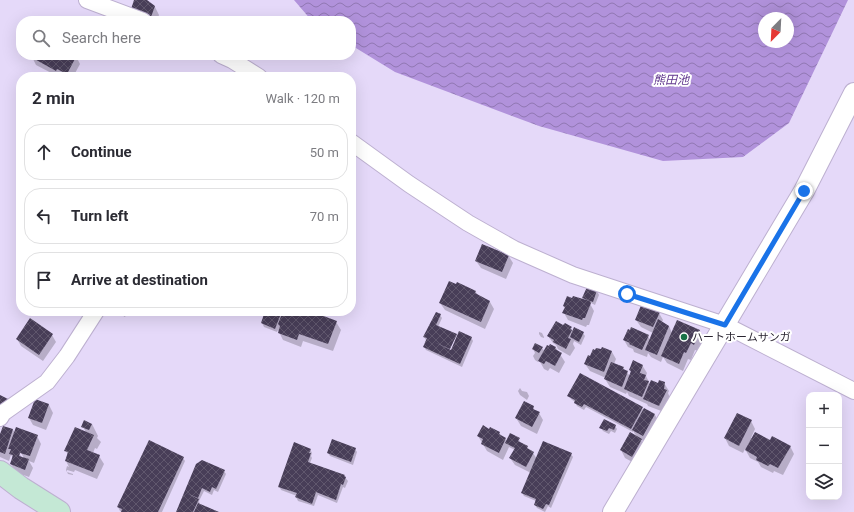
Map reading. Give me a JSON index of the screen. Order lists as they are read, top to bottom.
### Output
{
  "water": ["熊田池"],
  "places": ["ハートホームサンガ"],
  "north": "bottom left",
  "page": {
    "search": "Search here",
    "heading": ["2 min", "Walk · 120 m"],
    "list": [
      ["Continue", "50 m"],
      ["Turn left", "70 m"],
      "Arrive at destination"
    ],
    "map_buttons": ["+", "−"]
  }
}
